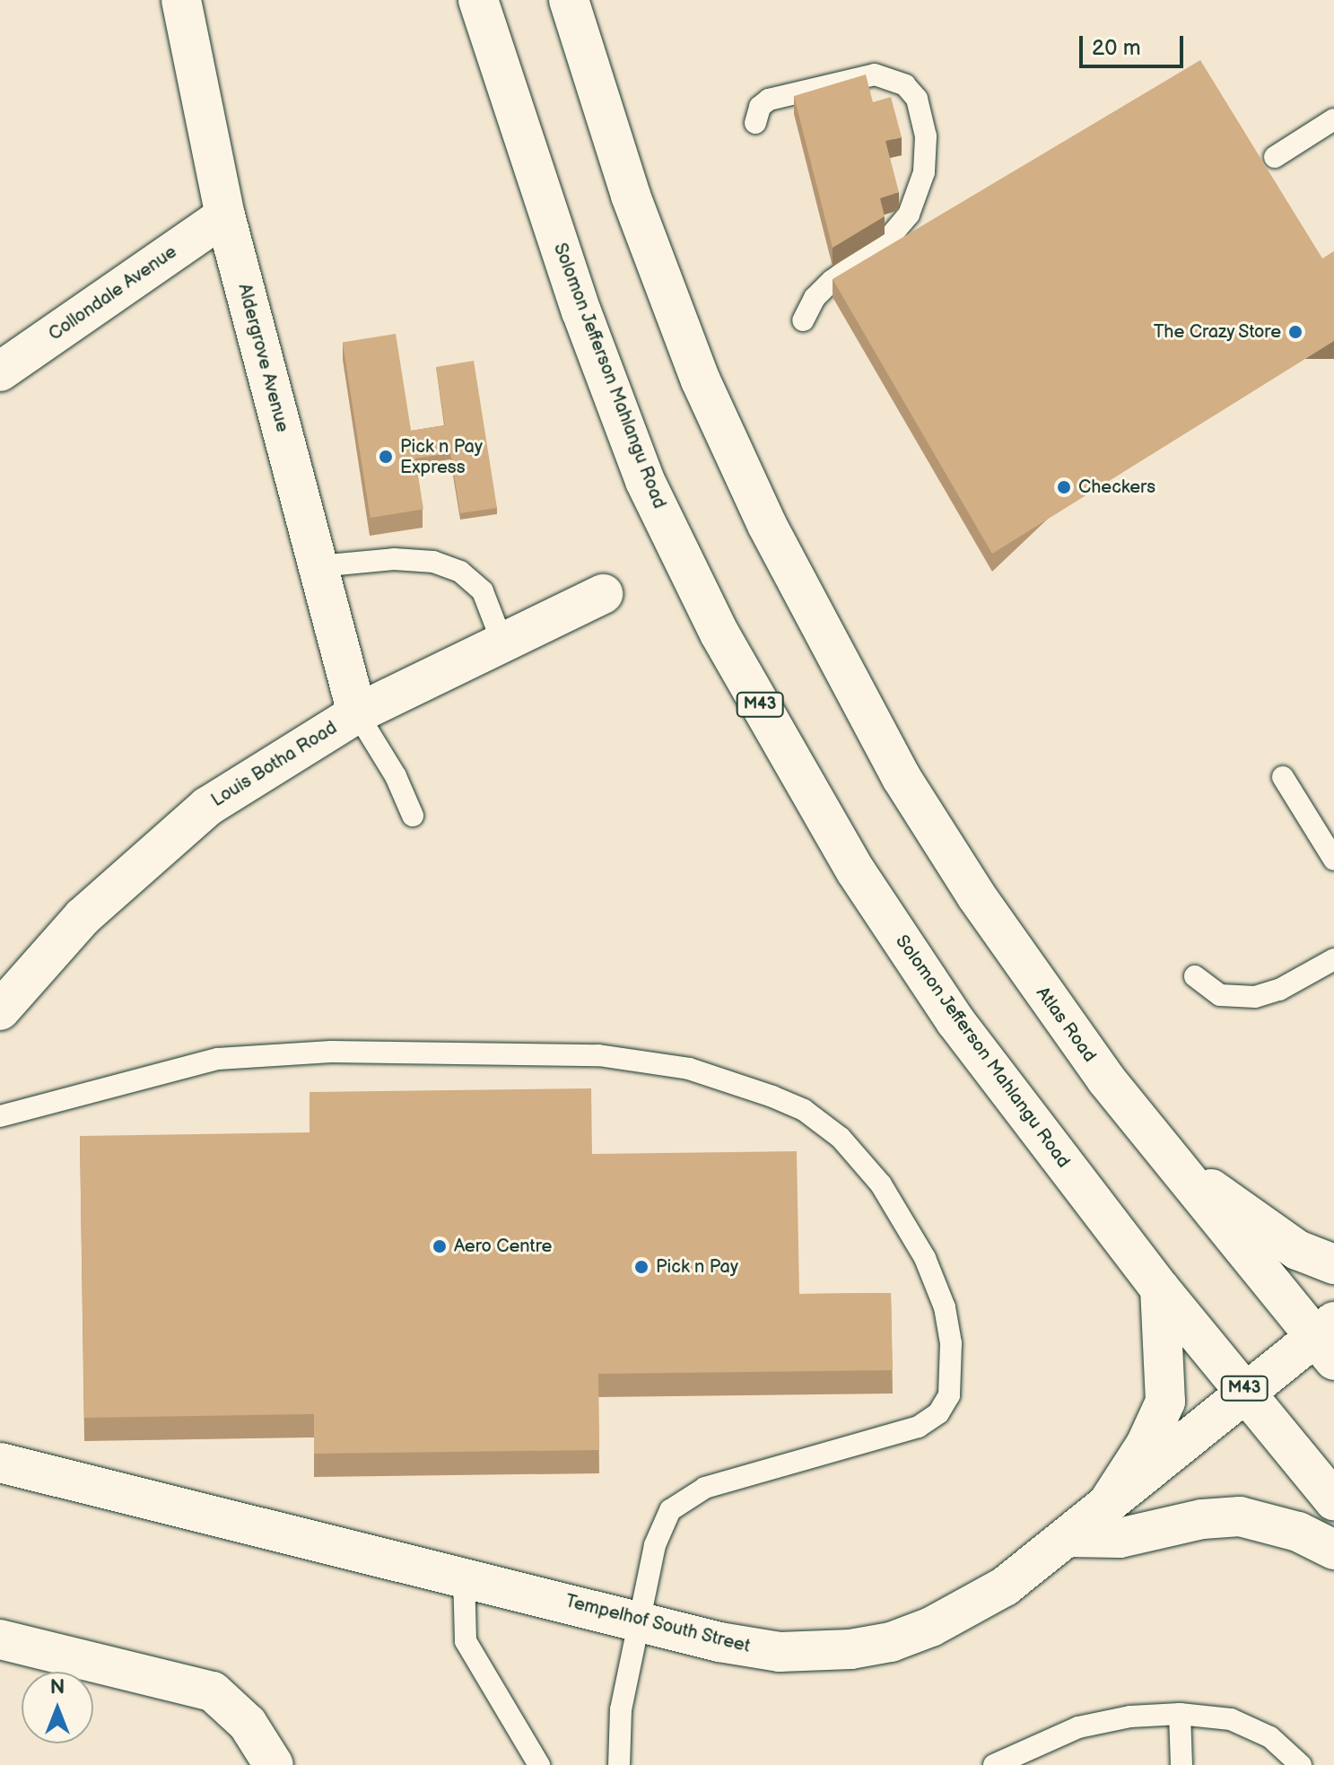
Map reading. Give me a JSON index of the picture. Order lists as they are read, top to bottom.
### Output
{
  "streets": {
    "main road": [
      "Collondale Avenue",
      "Aldergrove Avenue",
      "Solomon Jefferson Mahlangu Road",
      "M43",
      "Louis Botha Road",
      "Atlas Road",
      "Tempelhof South Street"
    ]
  },
  "crossings": [
    ["Collondale Avenue", "Aldergrove Avenue"],
    ["Aldergrove Avenue", "Louis Botha Road"],
    ["Solomon Jefferson Mahlangu Road", "Tempelhof South Street"],
    ["Atlas Road", "Tempelhof South Street"]
  ],
  "places": [
    "The Crazy Store",
    "Pick n Pay Express",
    "Checkers",
    "Aero Centre",
    "Pick n Pay"
  ],
  "scale_bar": "20 m",
  "north": "top"
}
